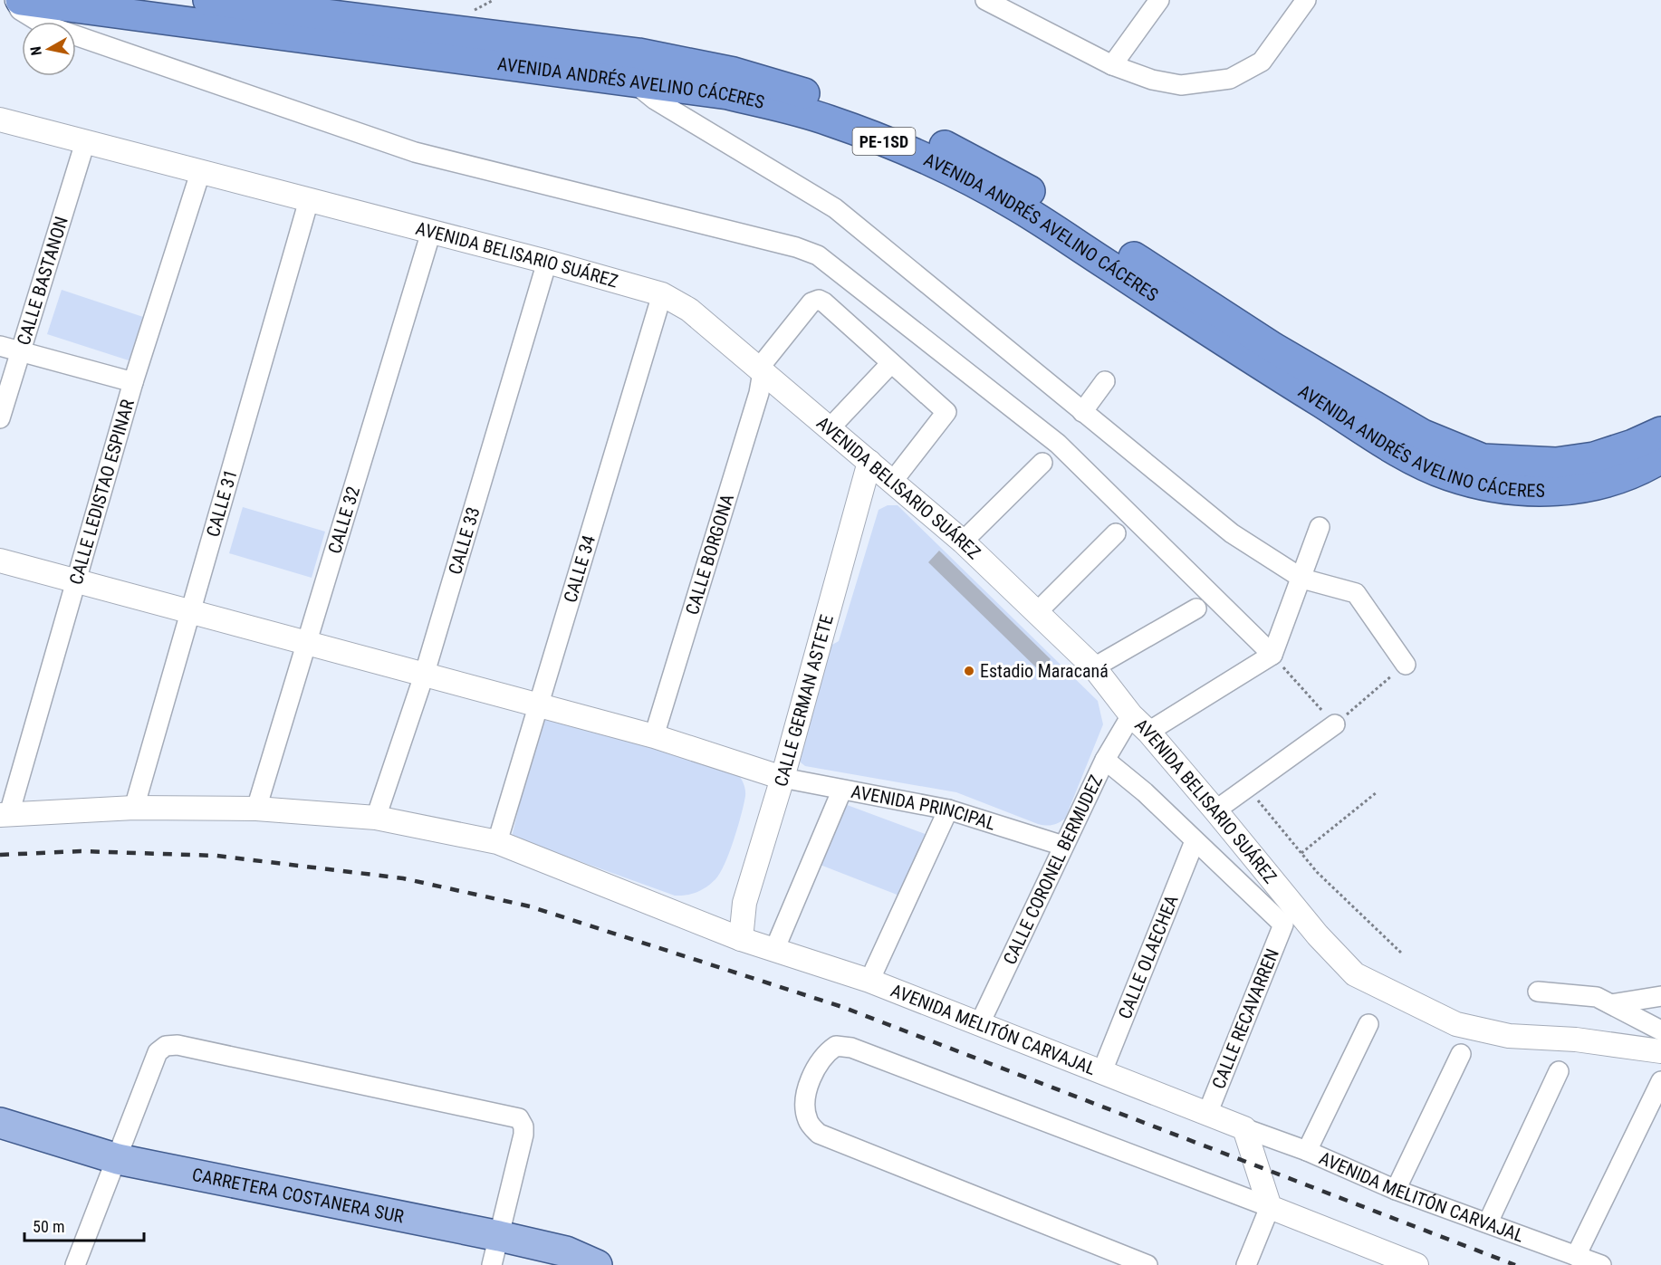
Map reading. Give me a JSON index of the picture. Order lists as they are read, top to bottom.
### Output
{
  "streets": {
    "highway": ["AVENIDA ANDRÉS AVELINO CÁCERES", "PE-1SD"],
    "main road": ["CARRETERA COSTANERA SUR"],
    "street": [
      "AVENIDA BELISARIO SUÁREZ",
      "CALLE BASTANON",
      "CALLE LEDISTAO ESPINAR",
      "CALLE 31",
      "CALLE 32",
      "CALLE 33",
      "CALLE BORGONA",
      "CALLE 34",
      "CALLE GERMAN ASTETE",
      "AVENIDA PRINCIPAL",
      "CALLE CORONEL BERMUDEZ",
      "CALLE OLAECHEA",
      "CALLE RECAVARREN",
      "AVENIDA MELITÓN CARVAJAL"
    ]
  },
  "crossings": [
    ["AVENIDA BELISARIO SUÁREZ", "CALLE BASTANON"],
    ["AVENIDA BELISARIO SUÁREZ", "CALLE LEDISTAO ESPINAR"],
    ["AVENIDA BELISARIO SUÁREZ", "CALLE 31"],
    ["AVENIDA BELISARIO SUÁREZ", "CALLE 32"],
    ["AVENIDA BELISARIO SUÁREZ", "CALLE 33"],
    ["AVENIDA BELISARIO SUÁREZ", "CALLE BORGONA"],
    ["AVENIDA BELISARIO SUÁREZ", "CALLE 34"],
    ["AVENIDA BELISARIO SUÁREZ", "CALLE GERMAN ASTETE"],
    ["AVENIDA BELISARIO SUÁREZ", "CALLE CORONEL BERMUDEZ"],
    ["CALLE LEDISTAO ESPINAR", "AVENIDA MELITÓN CARVAJAL"],
    ["CALLE 31", "AVENIDA MELITÓN CARVAJAL"],
    ["CALLE 32", "AVENIDA MELITÓN CARVAJAL"],
    ["CALLE 33", "AVENIDA MELITÓN CARVAJAL"],
    ["CALLE 34", "AVENIDA MELITÓN CARVAJAL"],
    ["CALLE GERMAN ASTETE", "AVENIDA PRINCIPAL"],
    ["CALLE GERMAN ASTETE", "AVENIDA MELITÓN CARVAJAL"],
    ["AVENIDA PRINCIPAL", "CALLE CORONEL BERMUDEZ"],
    ["CALLE CORONEL BERMUDEZ", "AVENIDA MELITÓN CARVAJAL"],
    ["CALLE OLAECHEA", "CALLE RECAVARREN"],
    ["CALLE OLAECHEA", "AVENIDA MELITÓN CARVAJAL"],
    ["CALLE RECAVARREN", "AVENIDA MELITÓN CARVAJAL"]
  ],
  "places": ["Estadio Maracaná"],
  "scale_bar": "50 m",
  "north": "left"
}
